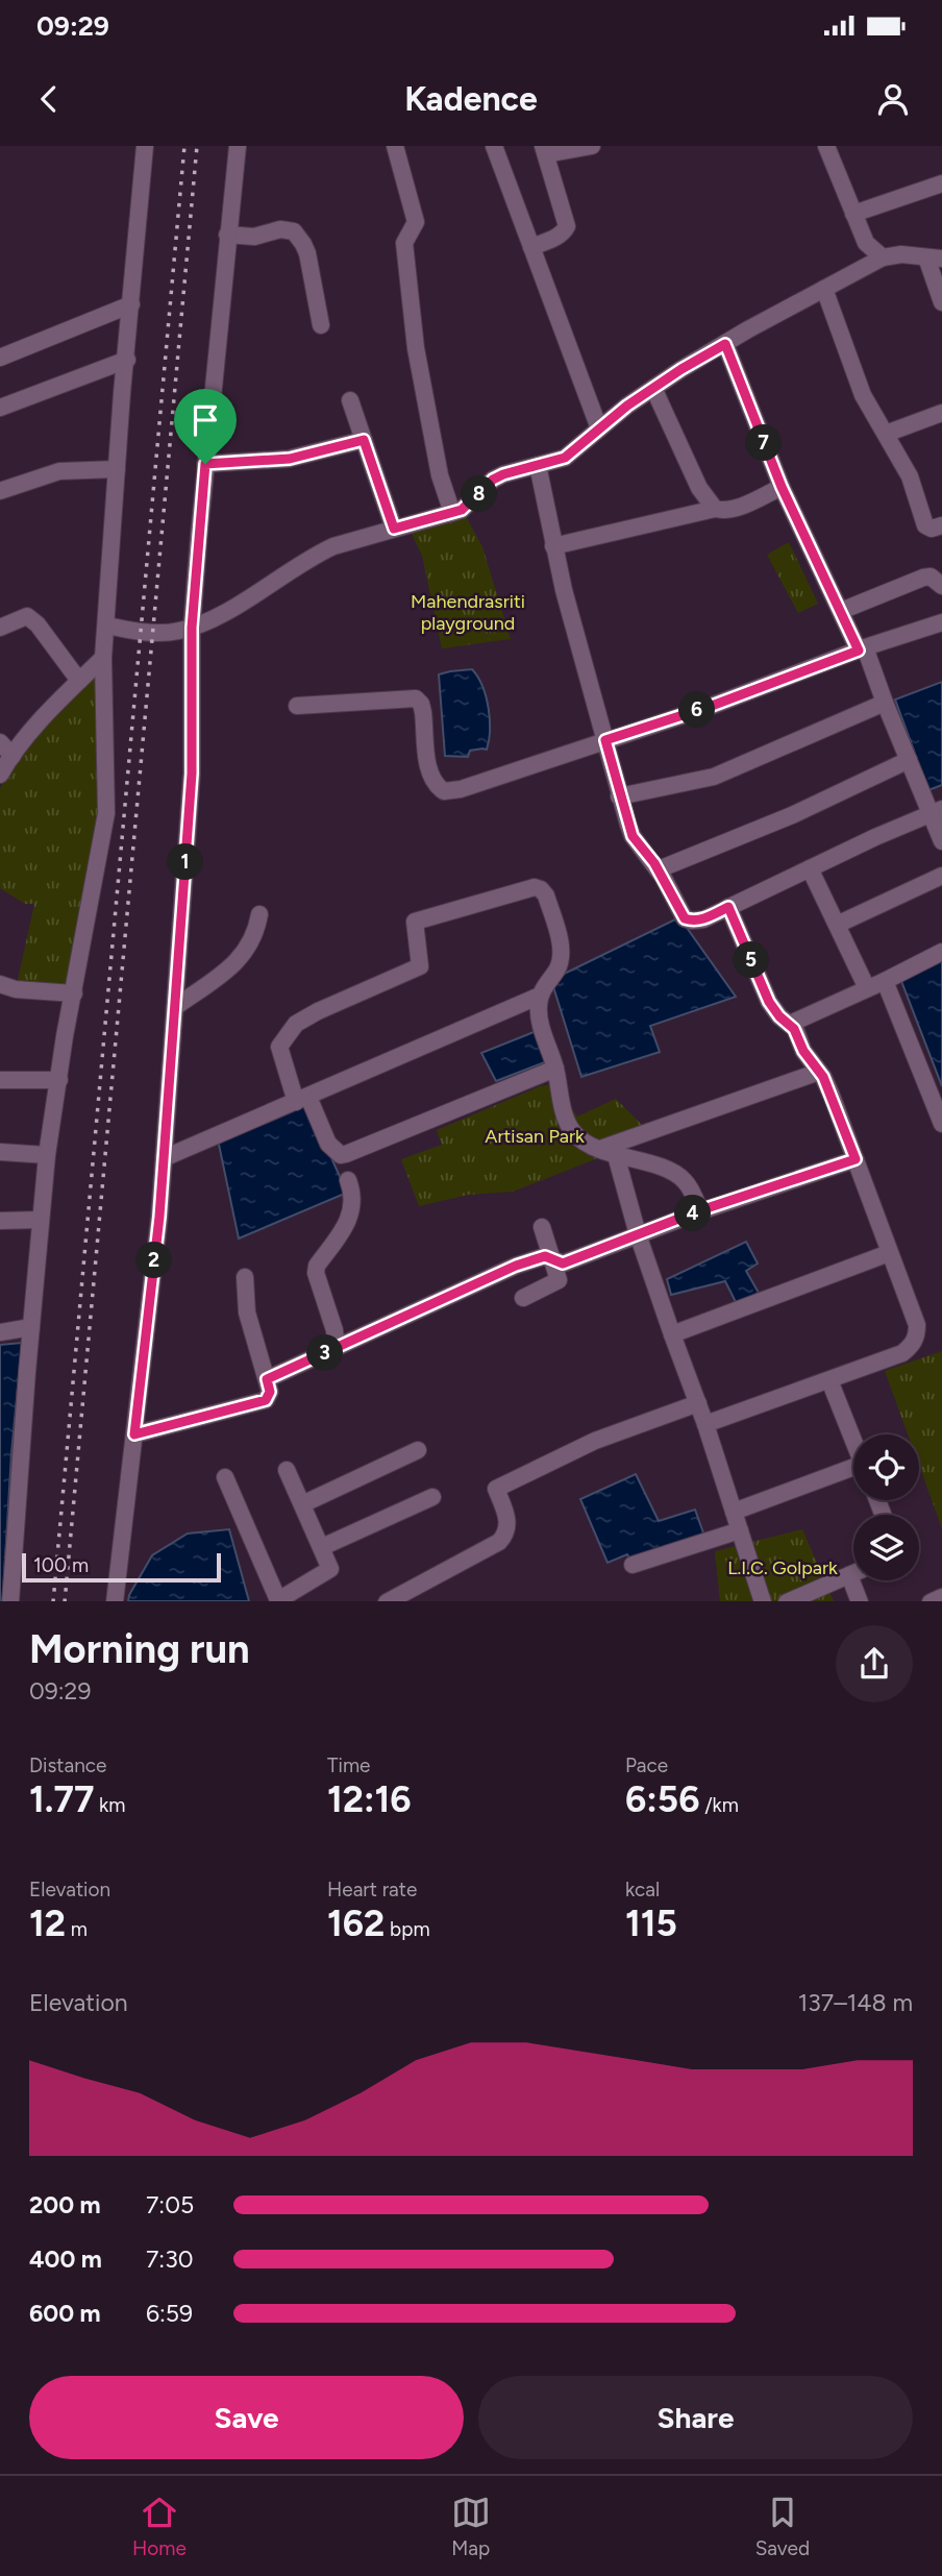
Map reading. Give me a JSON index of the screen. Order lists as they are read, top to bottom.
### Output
{
  "parks": ["Mahendrasriti playground", "Artisan Park", "L.I.C. Golpark"],
  "scale_bar": "100 m",
  "page": {
    "status": "09:29",
    "header": "Kadence",
    "pins": [
      "7",
      "8",
      "6",
      "1",
      "5",
      "4",
      "2",
      "3"
    ],
    "scale": "100 m",
    "heading": ["Morning run", "09:29"],
    "stats": [
      ["Distance", "1.77 km"],
      ["Time", "12:16"],
      ["Pace", "6:56 /km"],
      ["Elevation", "12 m"],
      ["Heart rate", "162 bpm"],
      ["kcal", "115"]
    ],
    "chart": ["Elevation", "137–148 m"],
    "list": [
      {
        "name": "200 m",
        "note": "7:05"
      },
      {
        "name": "400 m",
        "note": "7:30"
      },
      {
        "name": "600 m",
        "note": "6:59"
      }
    ],
    "buttons": ["Save", "Share"],
    "tabs": ["Home", "Map", "Saved"]
  }
}
